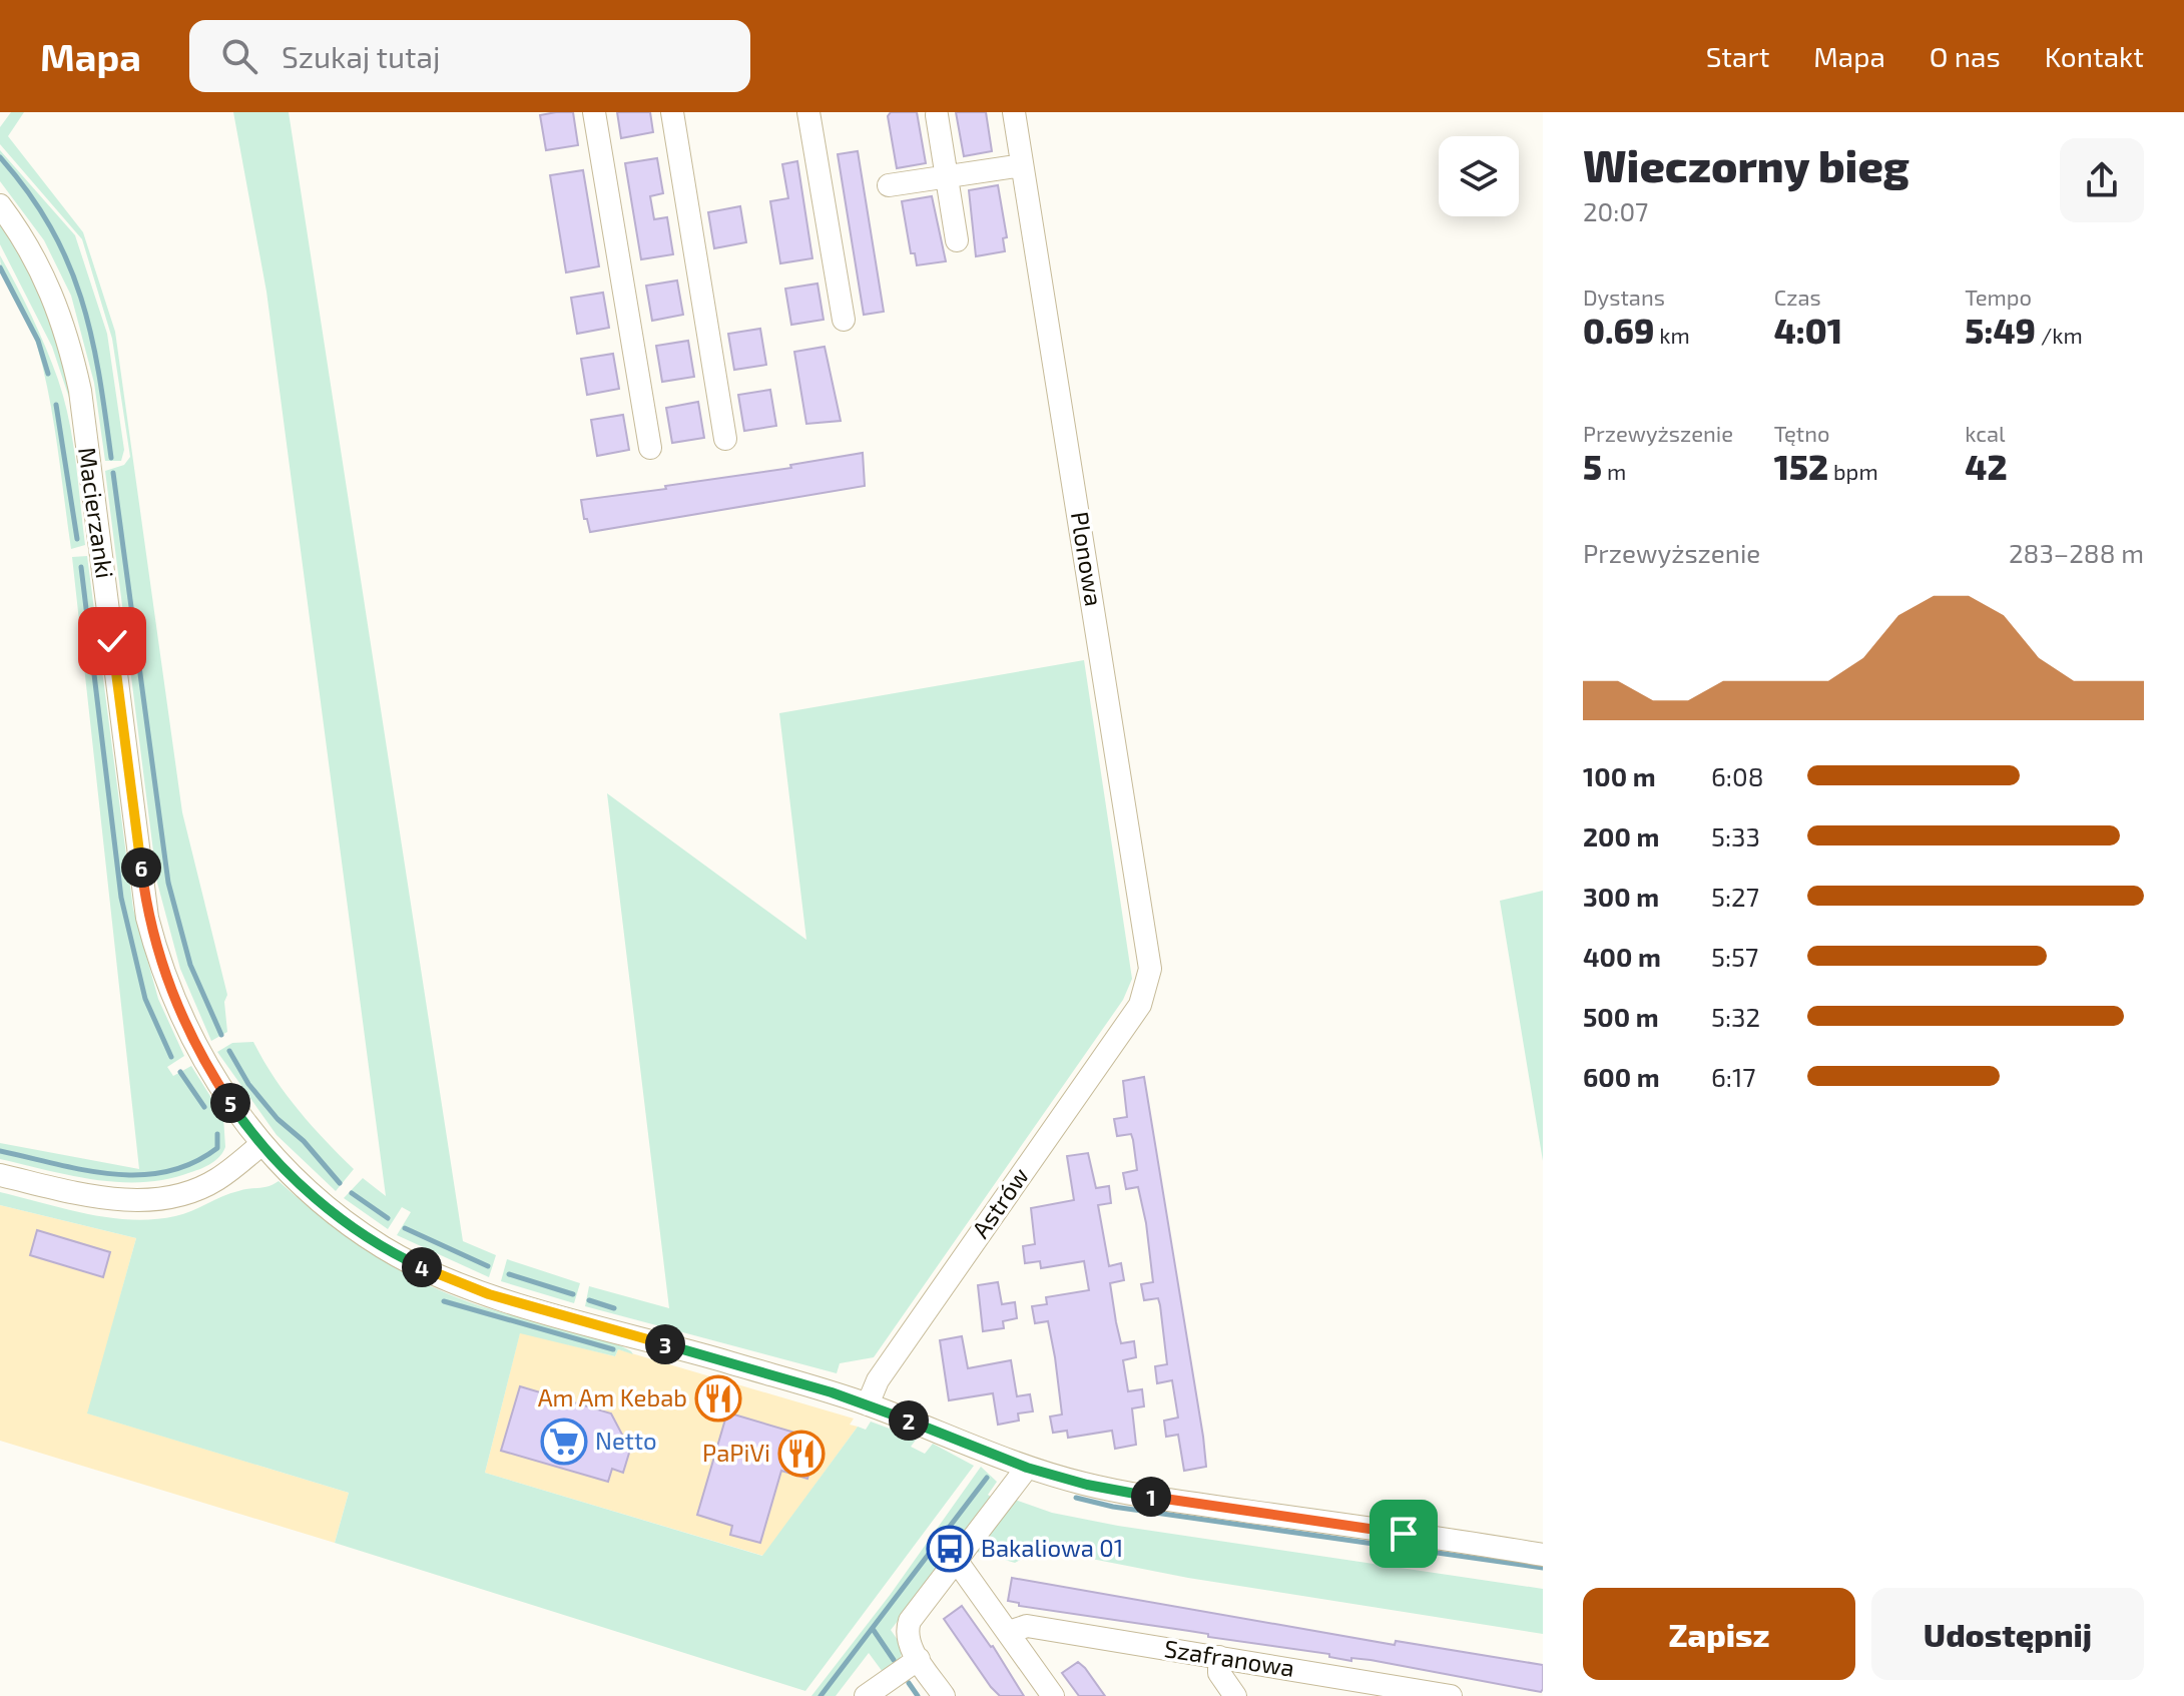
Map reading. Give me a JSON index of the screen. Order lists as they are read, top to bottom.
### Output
{
  "streets": {
    "street": [
      "Macierzanki",
      "Plonowa",
      "Astrów",
      "Szafranowa"
    ]
  },
  "crossings": [
    ["Macierzanki", "Astrów"],
    ["Plonowa", "Astrów"]
  ],
  "places": {
    "restaurant": ["Am Am Kebab", "PaPiVi"],
    "supermarket": ["Netto"],
    "bus stop": ["Bakaliowa 01"]
  },
  "page": {
    "header": "Mapa",
    "search": "Szukaj tutaj",
    "nav": [
      "Start",
      "Mapa",
      "O nas",
      "Kontakt"
    ],
    "heading": ["Wieczorny bieg", "20:07"],
    "stats": [
      ["Dystans", "0.69 km"],
      ["Czas", "4:01"],
      ["Tempo", "5:49 /km"],
      ["Przewyższenie", "5 m"],
      ["Tętno", "152 bpm"],
      ["kcal", "42"]
    ],
    "chart": ["Przewyższenie", "283–288 m"],
    "list": [
      {
        "name": "100 m",
        "note": "6:08"
      },
      {
        "name": "200 m",
        "note": "5:33"
      },
      {
        "name": "300 m",
        "note": "5:27"
      },
      {
        "name": "400 m",
        "note": "5:57"
      },
      {
        "name": "500 m",
        "note": "5:32"
      },
      {
        "name": "600 m",
        "note": "6:17"
      }
    ],
    "pins": [
      "6",
      "5",
      "4",
      "3",
      "2",
      "1"
    ],
    "buttons": ["Zapisz", "Udostępnij"]
  }
}
